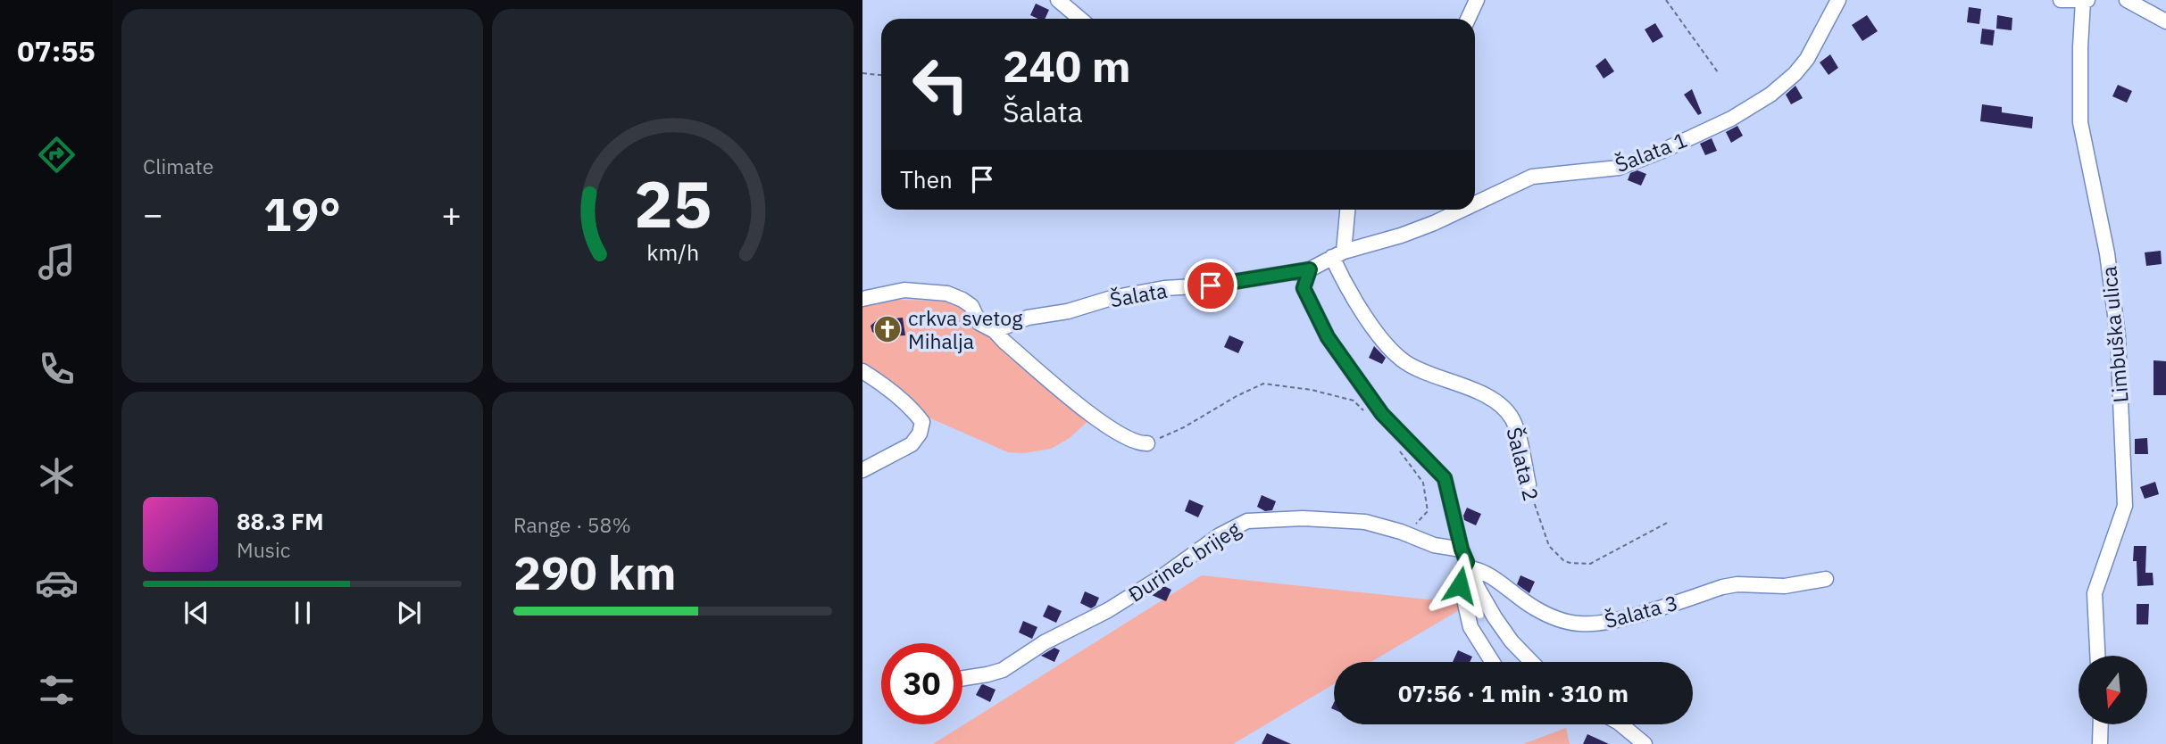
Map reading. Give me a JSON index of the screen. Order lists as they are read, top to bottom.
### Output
{
  "streets": {
    "street": [
      "Šalata 1",
      "Šalata",
      "Limbuška ulica",
      "Šalata 2",
      "Đurinec brijeg",
      "Šalata 3"
    ]
  },
  "crossings": [
    ["Šalata 1", "Šalata"],
    ["Šalata 1", "Šalata 2"],
    ["Šalata", "Šalata 2"],
    ["Đurinec brijeg", "Šalata 3"]
  ],
  "places": {
    "church": ["crkva svetog Mihalja"]
  },
  "north": "bottom",
  "page": {
    "tabs": "07:55",
    "tile": [
      "Climate",
      ["Range · 58%", "290 km"]
    ],
    "turn": ["240 m", "Šalata"],
    "then": "Then",
    "heat": ["−", "19°", "+"],
    "song": ["88.3 FM", "Music"],
    "limit": "30",
    "trip": "07:56 · 1 min · 310 m",
    "gauge": ["25", "km/h"]
  }
}
